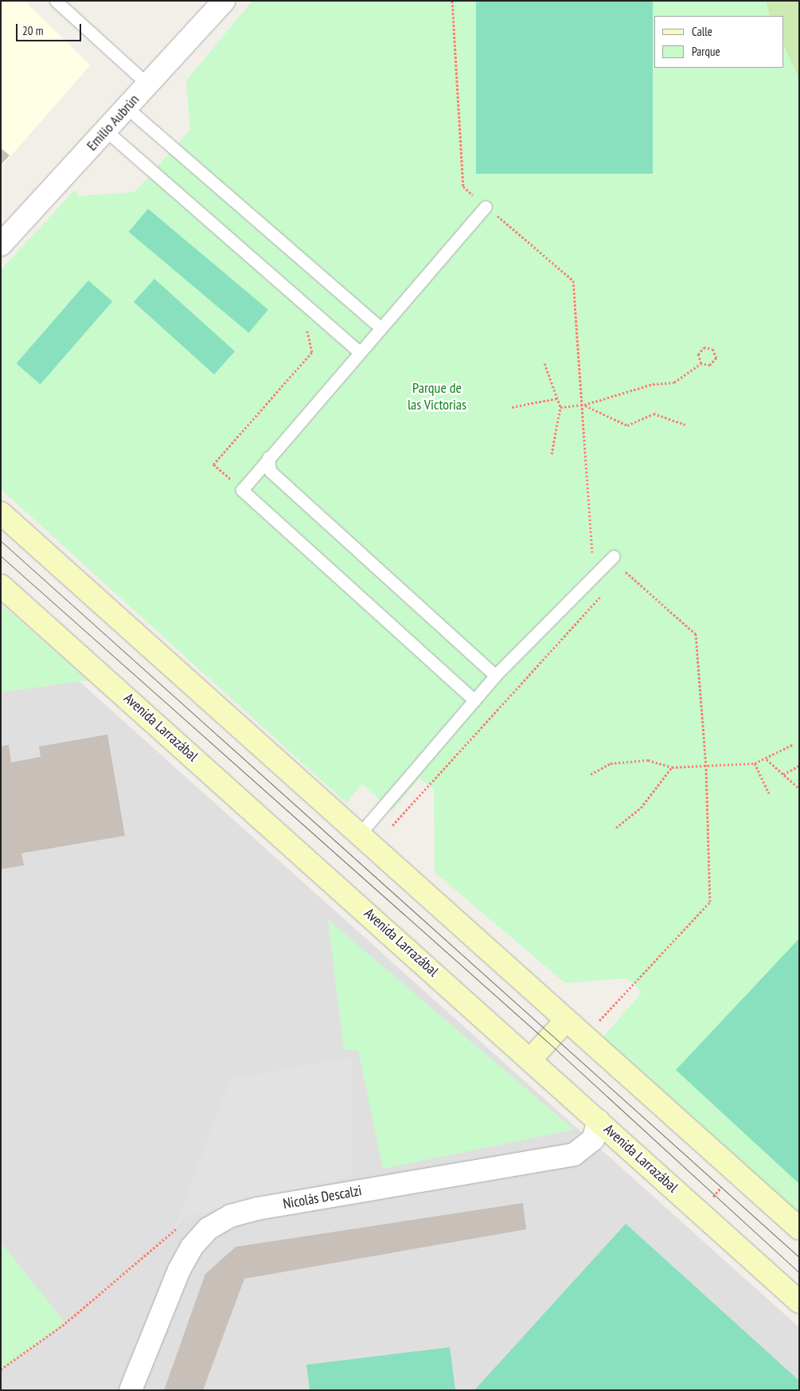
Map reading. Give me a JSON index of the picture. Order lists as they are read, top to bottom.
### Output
{
  "streets": {
    "main road": ["Avenida Larrazábal"],
    "street": ["Emilio Aubrún", "Nicolás Descalzi"]
  },
  "crossings": [
    ["Avenida Larrazábal", "Nicolás Descalzi"]
  ],
  "parks": ["Parque de las Victorias"],
  "legend": ["Calle", "Parque"],
  "scale_bar": "20 m"
}
